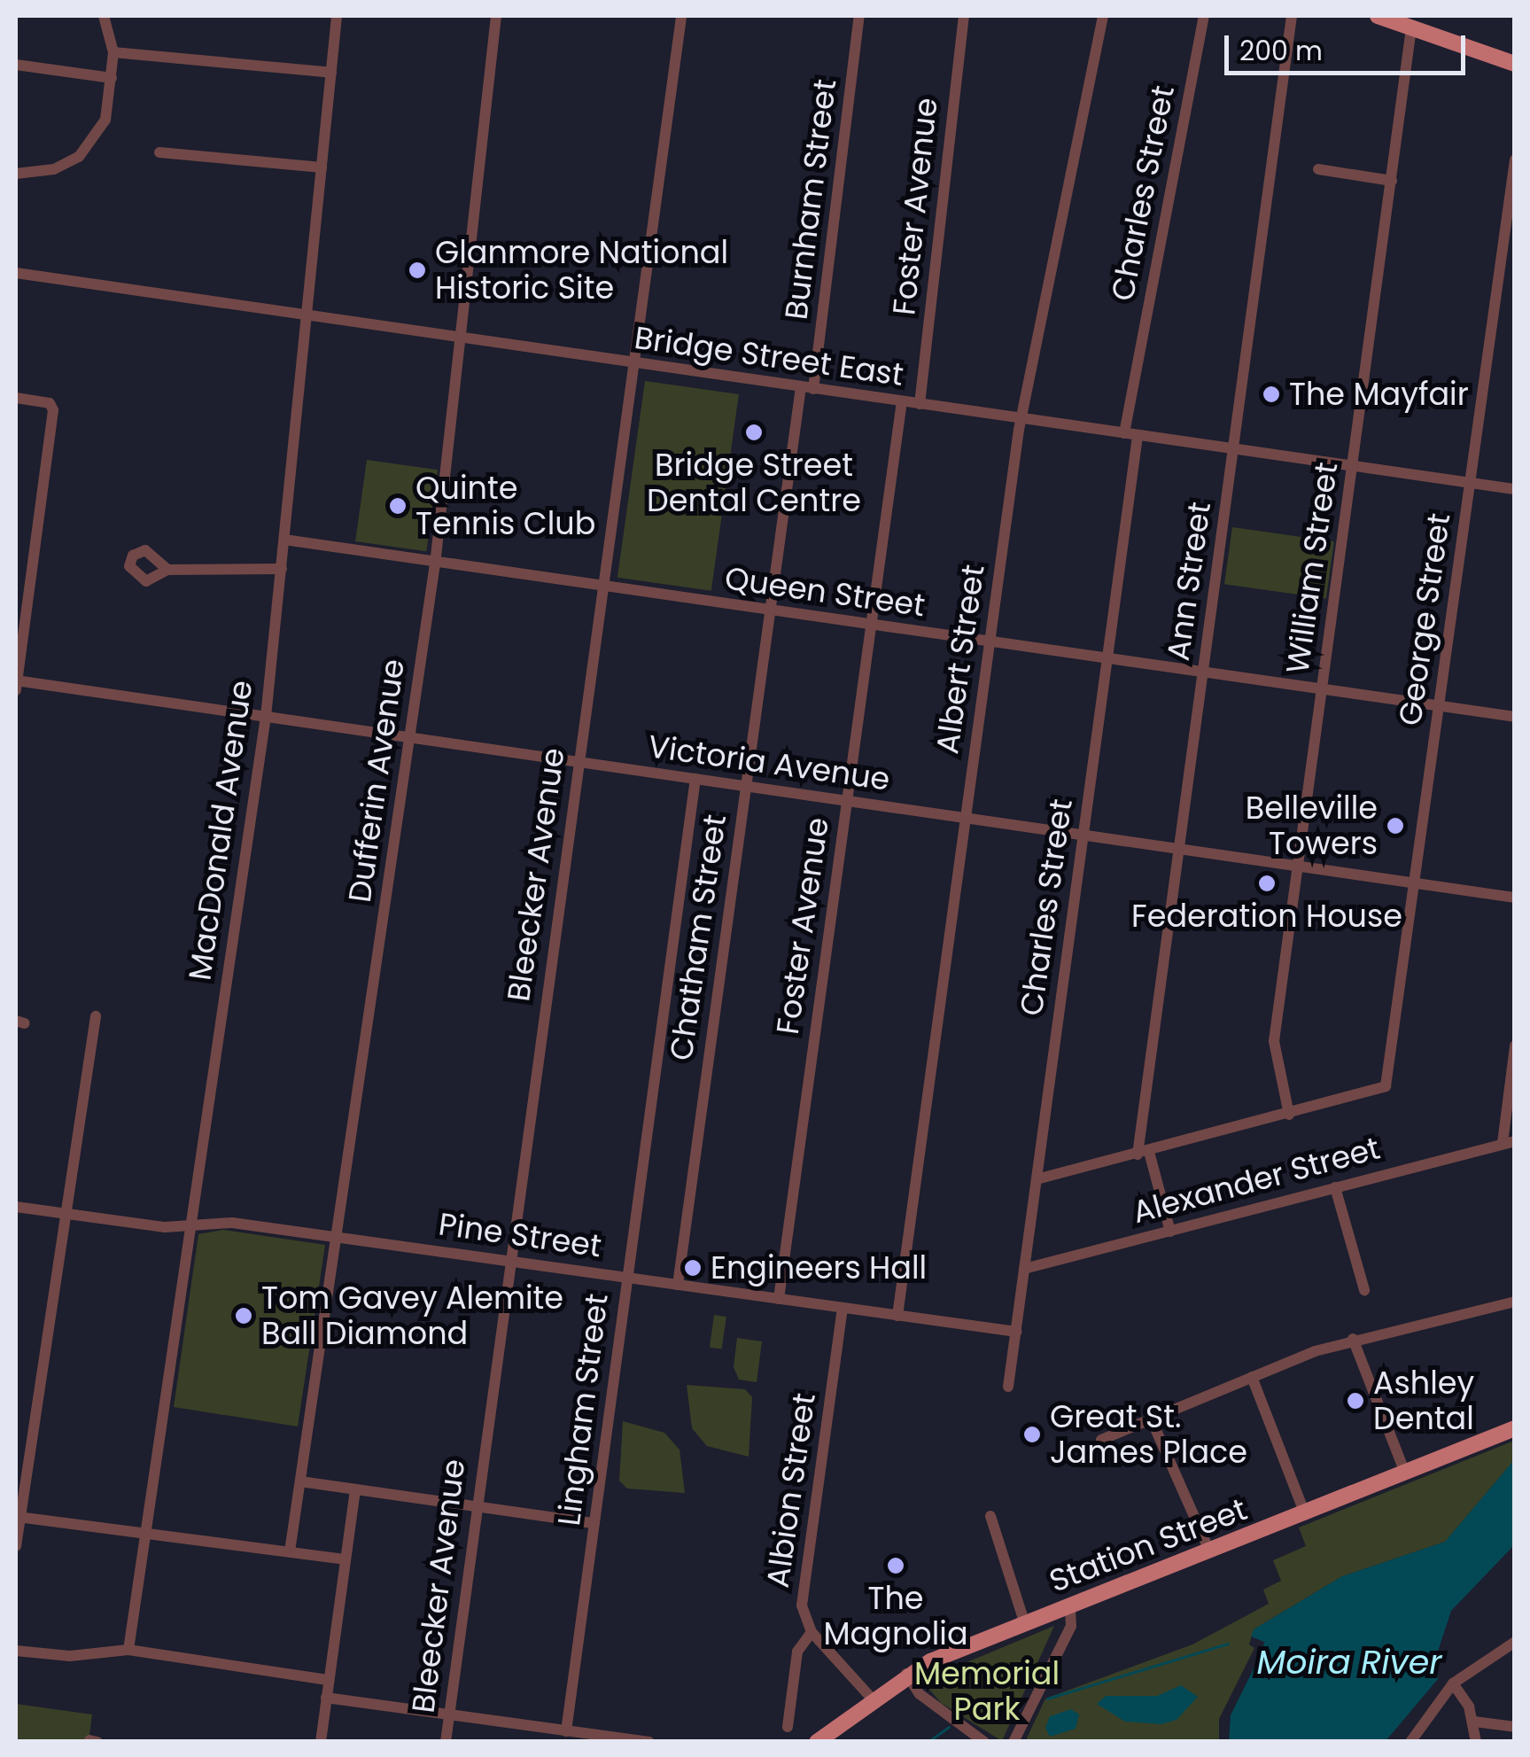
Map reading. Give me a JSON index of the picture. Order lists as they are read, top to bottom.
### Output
{
  "streets": {
    "main road": ["Station Street"],
    "street": [
      "Charles Street",
      "Burnham Street",
      "Foster Avenue",
      "Bridge Street East",
      "William Street",
      "Ann Street",
      "Queen Street",
      "George Street",
      "Albert Street",
      "Victoria Avenue",
      "Dufferin Avenue",
      "MacDonald Avenue",
      "Bleecker Avenue",
      "Chatham Street",
      "Alexander Street",
      "Pine Street",
      "Lingham Street",
      "Albion Street"
    ]
  },
  "crossings": [
    ["Charles Street", "Bridge Street East"],
    ["Charles Street", "Queen Street"],
    ["Charles Street", "Victoria Avenue"],
    ["Charles Street", "Alexander Street"],
    ["Charles Street", "Pine Street"],
    ["Burnham Street", "Bridge Street East"],
    ["Foster Avenue", "Bridge Street East"],
    ["Foster Avenue", "Queen Street"],
    ["Foster Avenue", "Victoria Avenue"],
    ["Foster Avenue", "Pine Street"],
    ["Bridge Street East", "William Street"],
    ["Bridge Street East", "Ann Street"],
    ["Bridge Street East", "George Street"],
    ["Bridge Street East", "Albert Street"],
    ["Bridge Street East", "Dufferin Avenue"],
    ["Bridge Street East", "MacDonald Avenue"],
    ["Bridge Street East", "Bleecker Avenue"],
    ["Bridge Street East", "Chatham Street"],
    ["William Street", "Queen Street"],
    ["William Street", "George Street"],
    ["William Street", "Victoria Avenue"],
    ["Ann Street", "Queen Street"],
    ["Ann Street", "Victoria Avenue"],
    ["Ann Street", "Alexander Street"],
    ["Queen Street", "George Street"],
    ["Queen Street", "Albert Street"],
    ["Queen Street", "Dufferin Avenue"],
    ["Queen Street", "MacDonald Avenue"],
    ["Queen Street", "Bleecker Avenue"],
    ["Queen Street", "Chatham Street"],
    ["George Street", "Victoria Avenue"],
    ["Albert Street", "Victoria Avenue"],
    ["Albert Street", "Pine Street"],
    ["Victoria Avenue", "Dufferin Avenue"],
    ["Victoria Avenue", "MacDonald Avenue"],
    ["Victoria Avenue", "Bleecker Avenue"],
    ["Victoria Avenue", "Chatham Street"],
    ["Victoria Avenue", "Lingham Street"],
    ["Dufferin Avenue", "Pine Street"],
    ["MacDonald Avenue", "Pine Street"],
    ["Bleecker Avenue", "Pine Street"],
    ["Chatham Street", "Pine Street"],
    ["Pine Street", "Lingham Street"],
    ["Pine Street", "Albion Street"]
  ],
  "water": ["Moira River"],
  "parks": ["Memorial Park"],
  "places": [
    "Glanmore National Historic Site",
    "The Mayfair",
    "Bridge Street Dental Centre",
    "Quinte Tennis Club",
    "Belleville Towers",
    "Federation House",
    "Engineers Hall",
    "Tom Gavey Alemite Ball Diamond",
    "Ashley Dental",
    "Great St. James Place",
    "The Magnolia"
  ],
  "scale_bar": "200 m"
}
